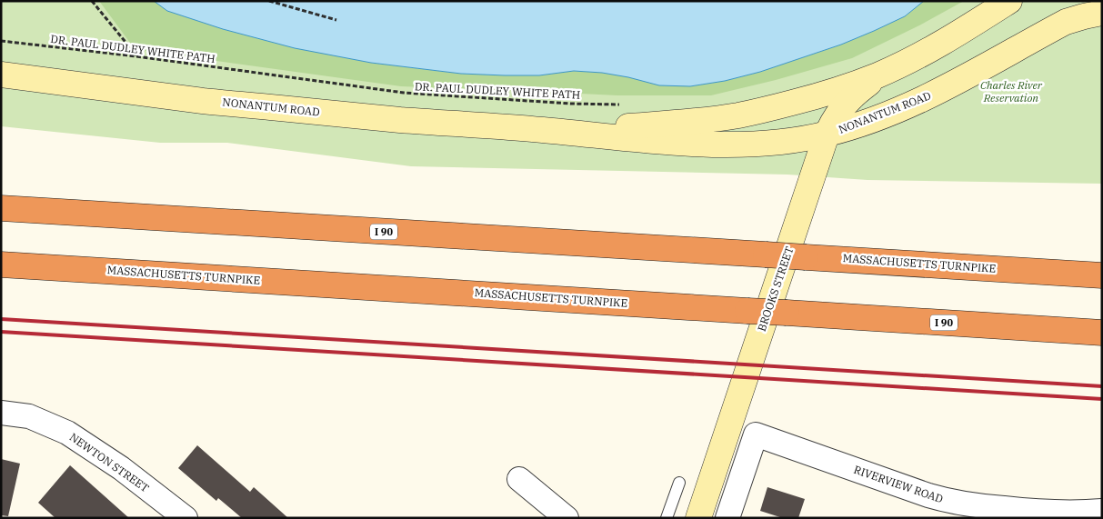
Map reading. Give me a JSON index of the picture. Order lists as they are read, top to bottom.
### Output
{
  "streets": {
    "highway": ["I 90", "MASSACHUSETTS TURNPIKE"],
    "main road": ["NONANTUM ROAD", "BROOKS STREET"],
    "street": ["NEWTON STREET", "RIVERVIEW ROAD"],
    "path": ["DR. PAUL DUDLEY WHITE PATH"]
  },
  "crossings": [
    ["NONANTUM ROAD", "BROOKS STREET"]
  ],
  "parks": ["Charles River Reservation"]
}
